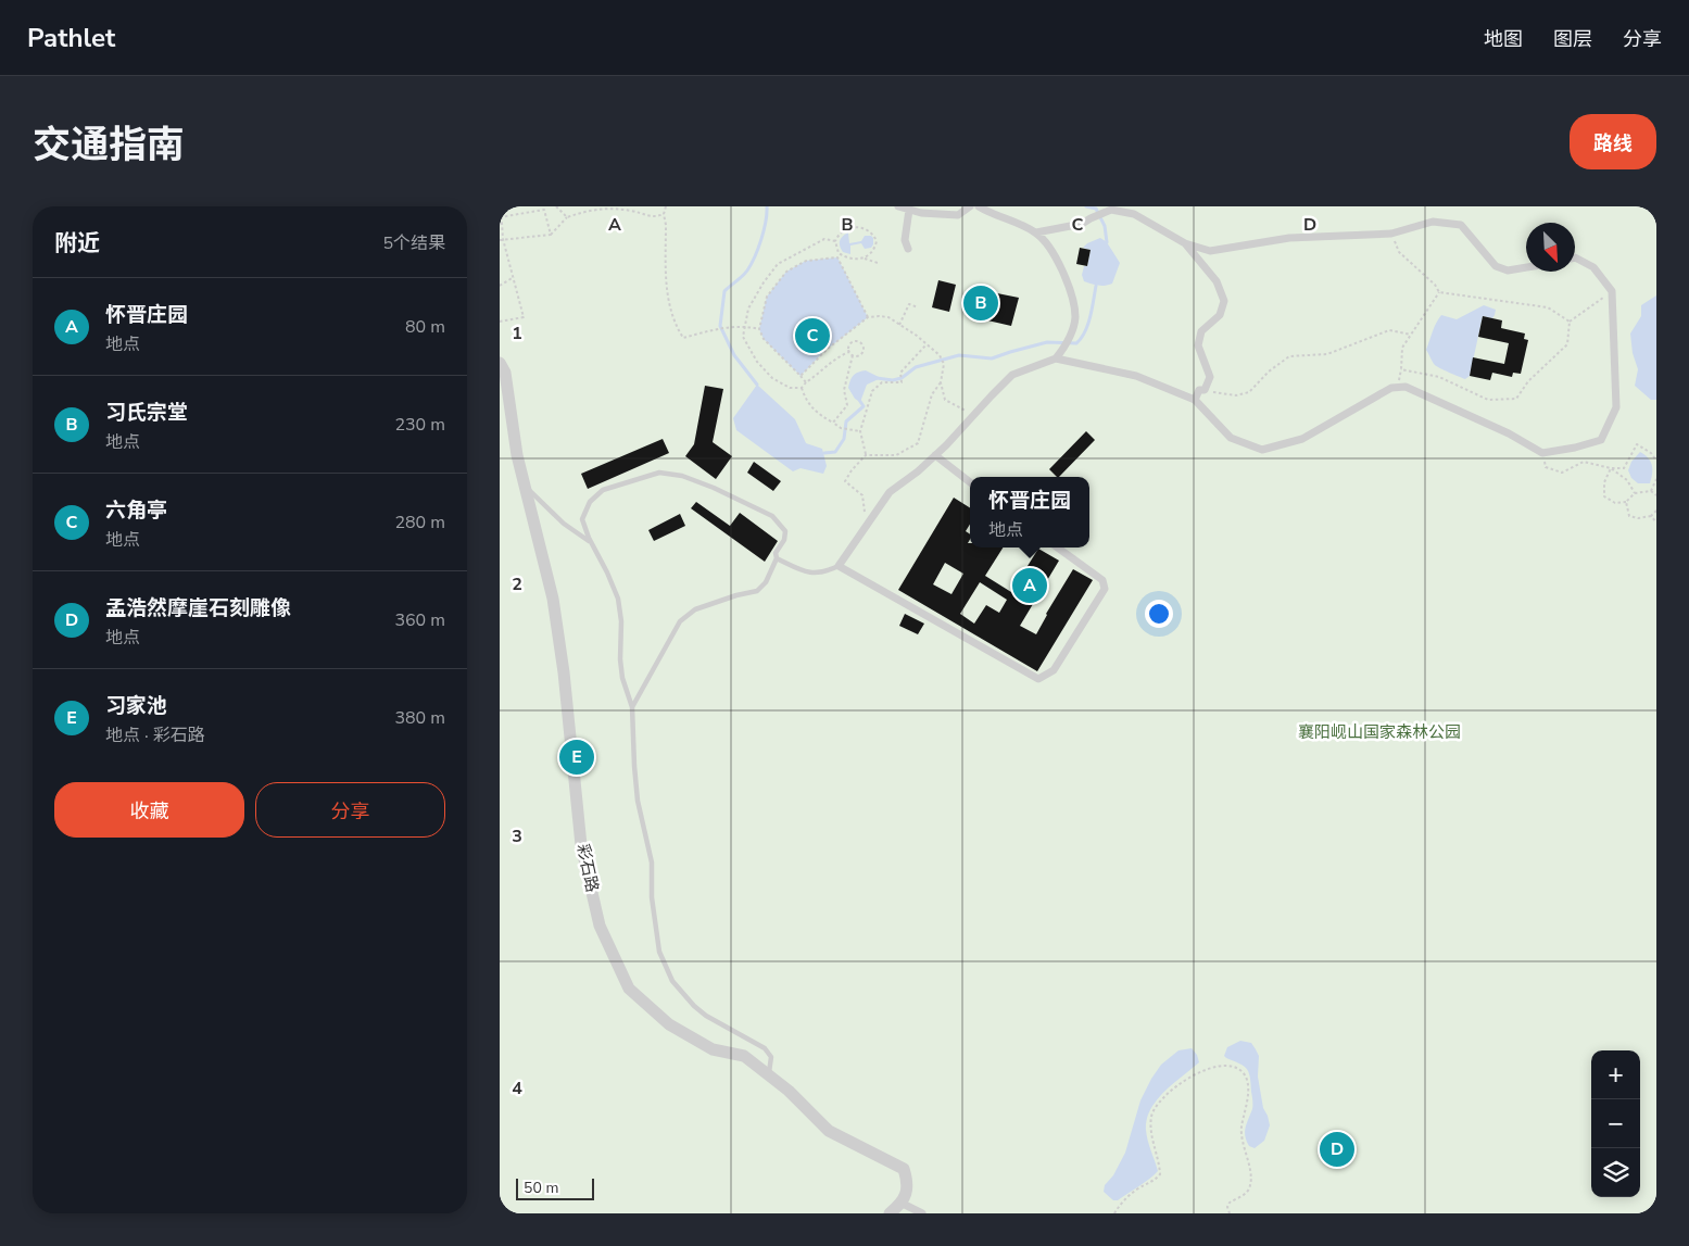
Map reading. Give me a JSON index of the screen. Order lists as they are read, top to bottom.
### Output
{
  "streets": {
    "street": ["彩石路"]
  },
  "parks": ["襄阳岘山国家森林公园"],
  "scale_bar": "50 m",
  "north": "bottom right",
  "page": {
    "header": "Pathlet",
    "nav": ["地图", "图层", "分享"],
    "title": "交通指南",
    "buttons": [
      "路线",
      ["收藏", "分享"]
    ],
    "heading": ["附近", "5个结果"],
    "list": [
      {
        "mark": "A",
        "name": "怀晋庄园",
        "note": "地点",
        "value": "80 m"
      },
      {
        "mark": "B",
        "name": "习氏宗堂",
        "note": "地点",
        "value": "230 m"
      },
      {
        "mark": "C",
        "name": "六角亭",
        "note": "地点",
        "value": "280 m"
      },
      {
        "mark": "D",
        "name": "孟浩然摩崖石刻雕像",
        "note": "地点",
        "value": "360 m"
      },
      {
        "mark": "E",
        "name": "习家池",
        "note": "地点 · 彩石路",
        "value": "380 m"
      }
    ],
    "pins": [
      "B",
      "C",
      "A",
      "E",
      "D"
    ],
    "popup": ["怀晋庄园", "地点"],
    "map_buttons": ["+", "−"],
    "scale": "50 m"
  },
  "grid": {
    "columns": [
      "A",
      "B",
      "C",
      "D"
    ],
    "rows": [
      "1",
      "2",
      "3",
      "4"
    ]
  }
}
